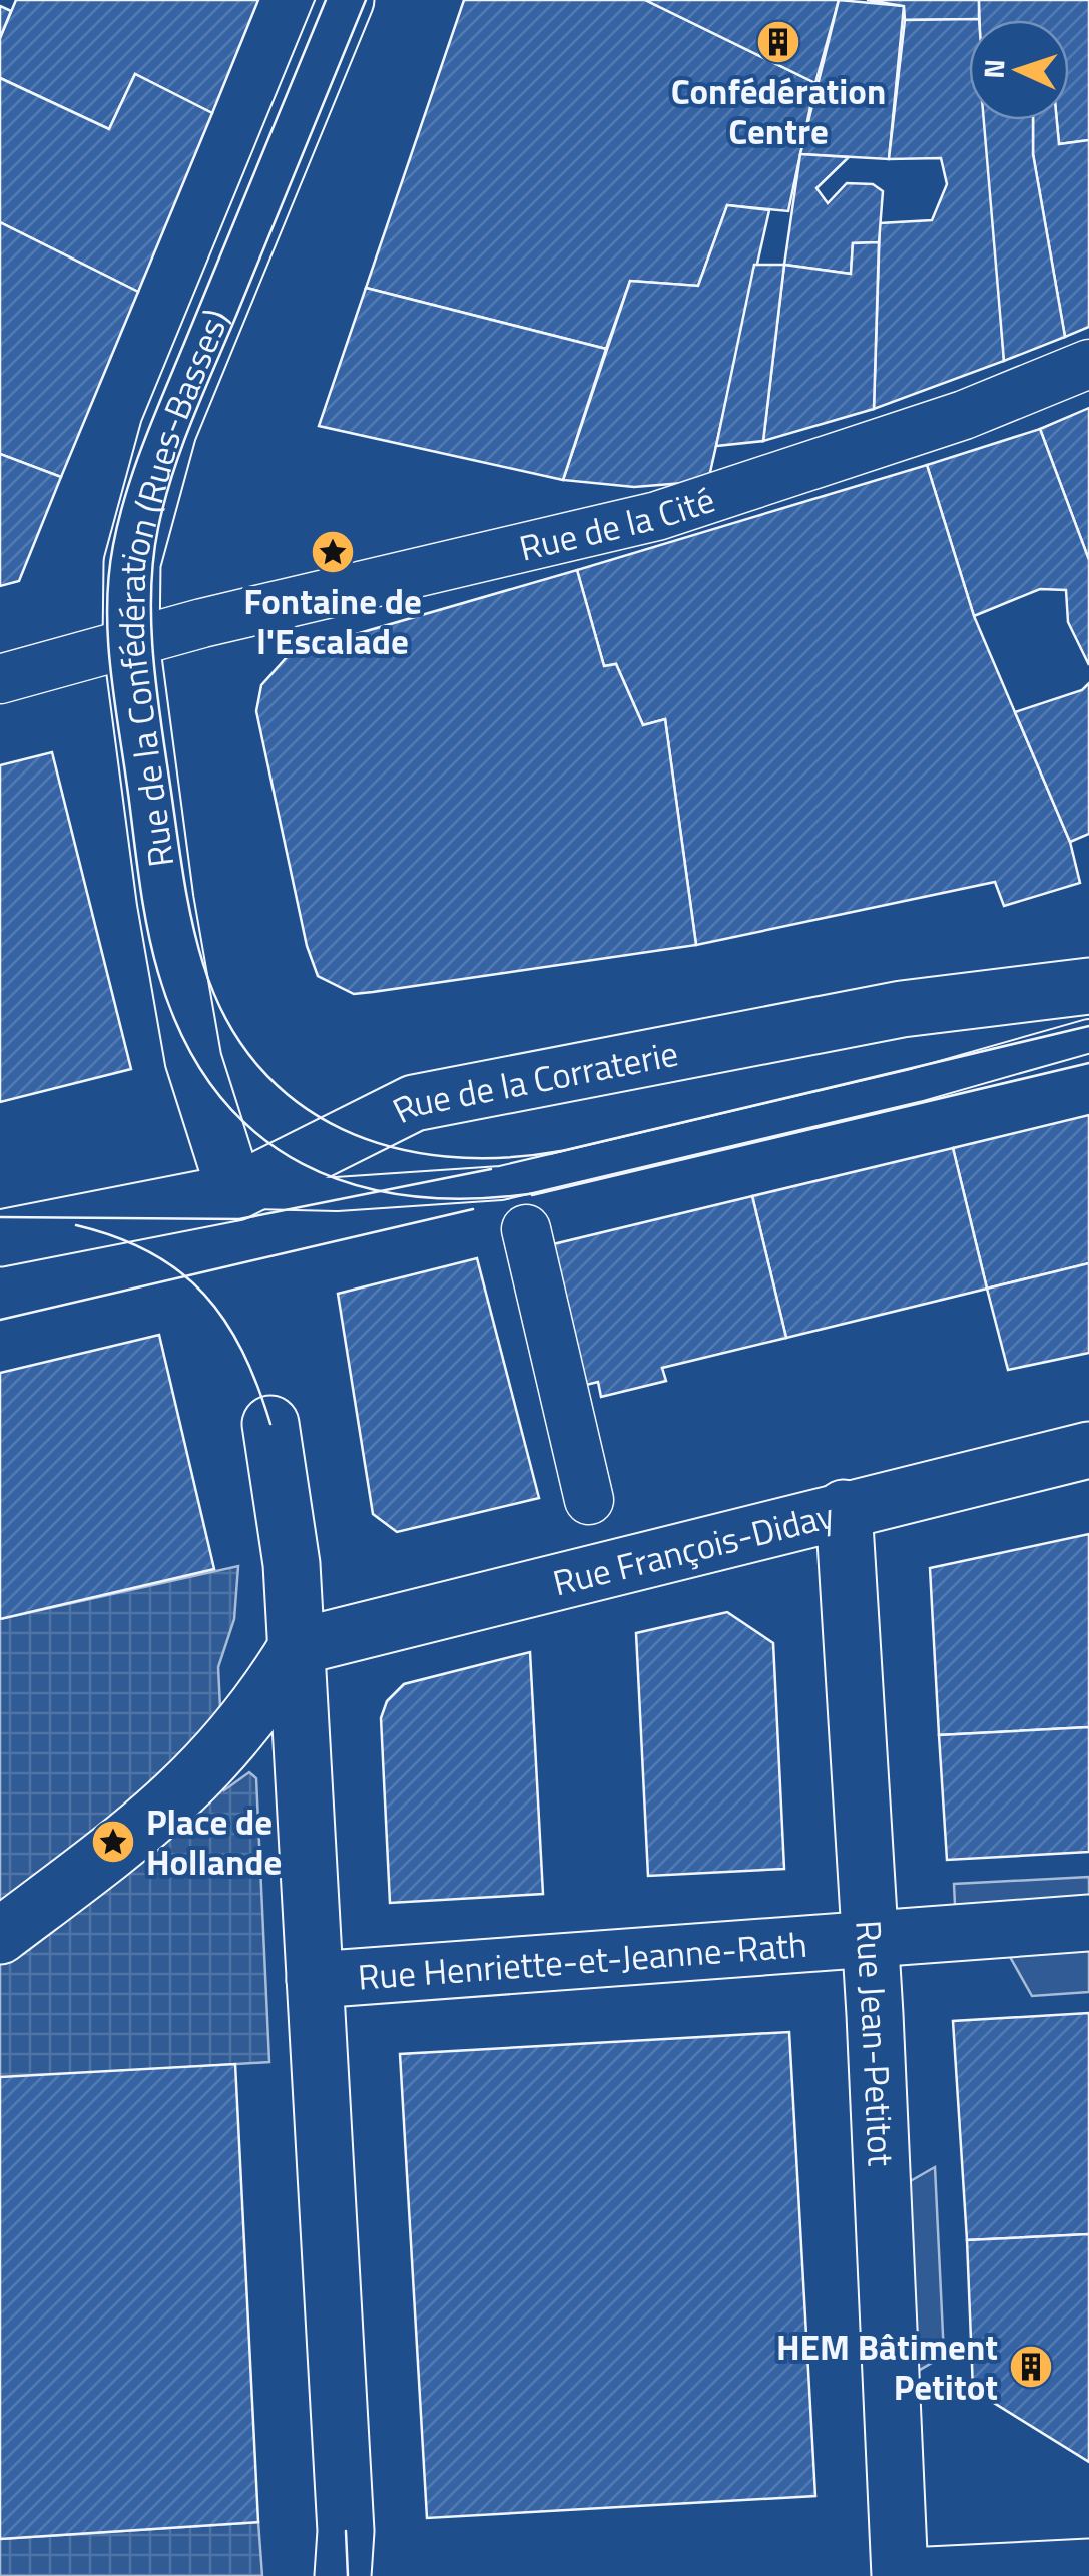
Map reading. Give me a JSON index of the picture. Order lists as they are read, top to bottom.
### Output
{
  "streets": {
    "street": [
      "Rue de la Cité",
      "Rue de la Confédération (Rues-Basses)",
      "Rue de la Corraterie",
      "Rue François-Diday",
      "Rue Henriette-et-Jeanne-Rath",
      "Rue Jean-Petitot"
    ]
  },
  "crossings": [
    ["Rue de la Cité", "Rue de la Confédération (Rues-Basses)"],
    ["Rue de la Confédération (Rues-Basses)", "Rue de la Corraterie"],
    ["Rue François-Diday", "Rue Jean-Petitot"],
    ["Rue Henriette-et-Jeanne-Rath", "Rue Jean-Petitot"]
  ],
  "places": {
    "building": ["Confédération Centre", "HEM Bâtiment Petitot"],
    "place": ["Fontaine de l'Escalade", "Place de Hollande"]
  },
  "north": "left"
}
